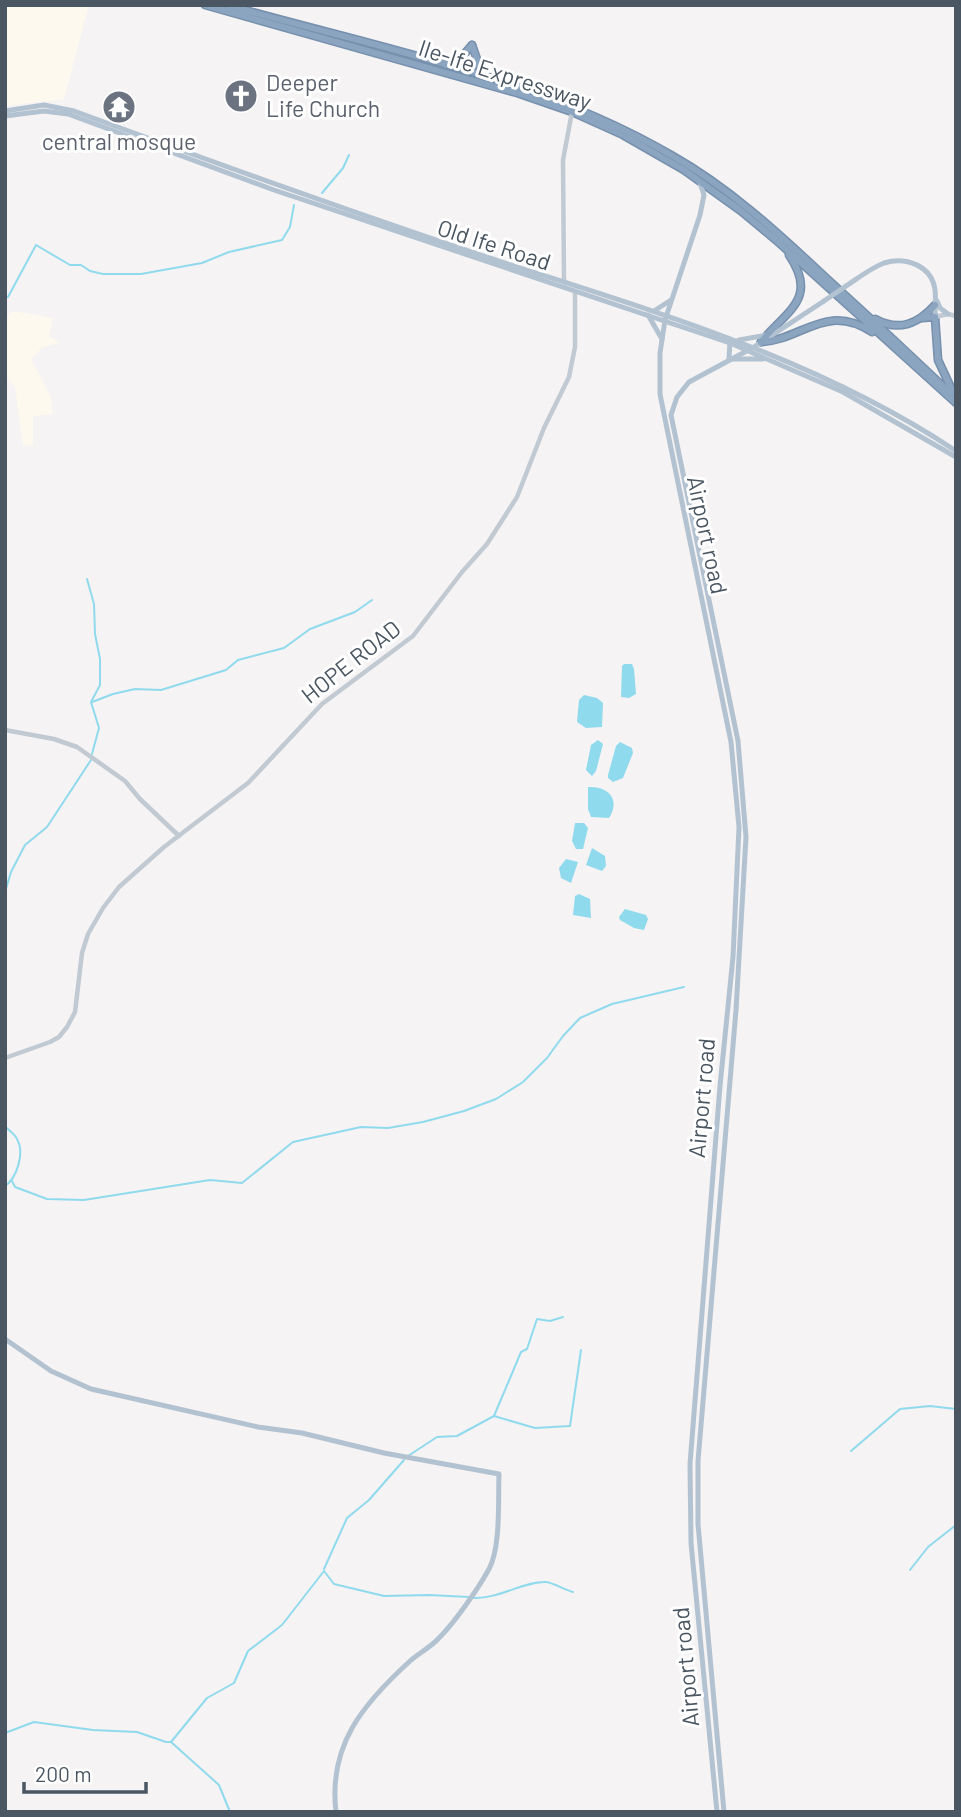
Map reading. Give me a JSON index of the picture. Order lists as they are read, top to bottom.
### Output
{
  "streets": {
    "highway": ["Ile-Ife Expressway"],
    "main road": ["Old Ife Road", "Airport road"],
    "street": ["HOPE ROAD"]
  },
  "crossings": [
    ["Old Ife Road", "HOPE ROAD"]
  ],
  "places": {
    "church": ["Deeper Life Church"],
    "temple": ["central mosque"]
  },
  "scale_bar": "200 m"
}
